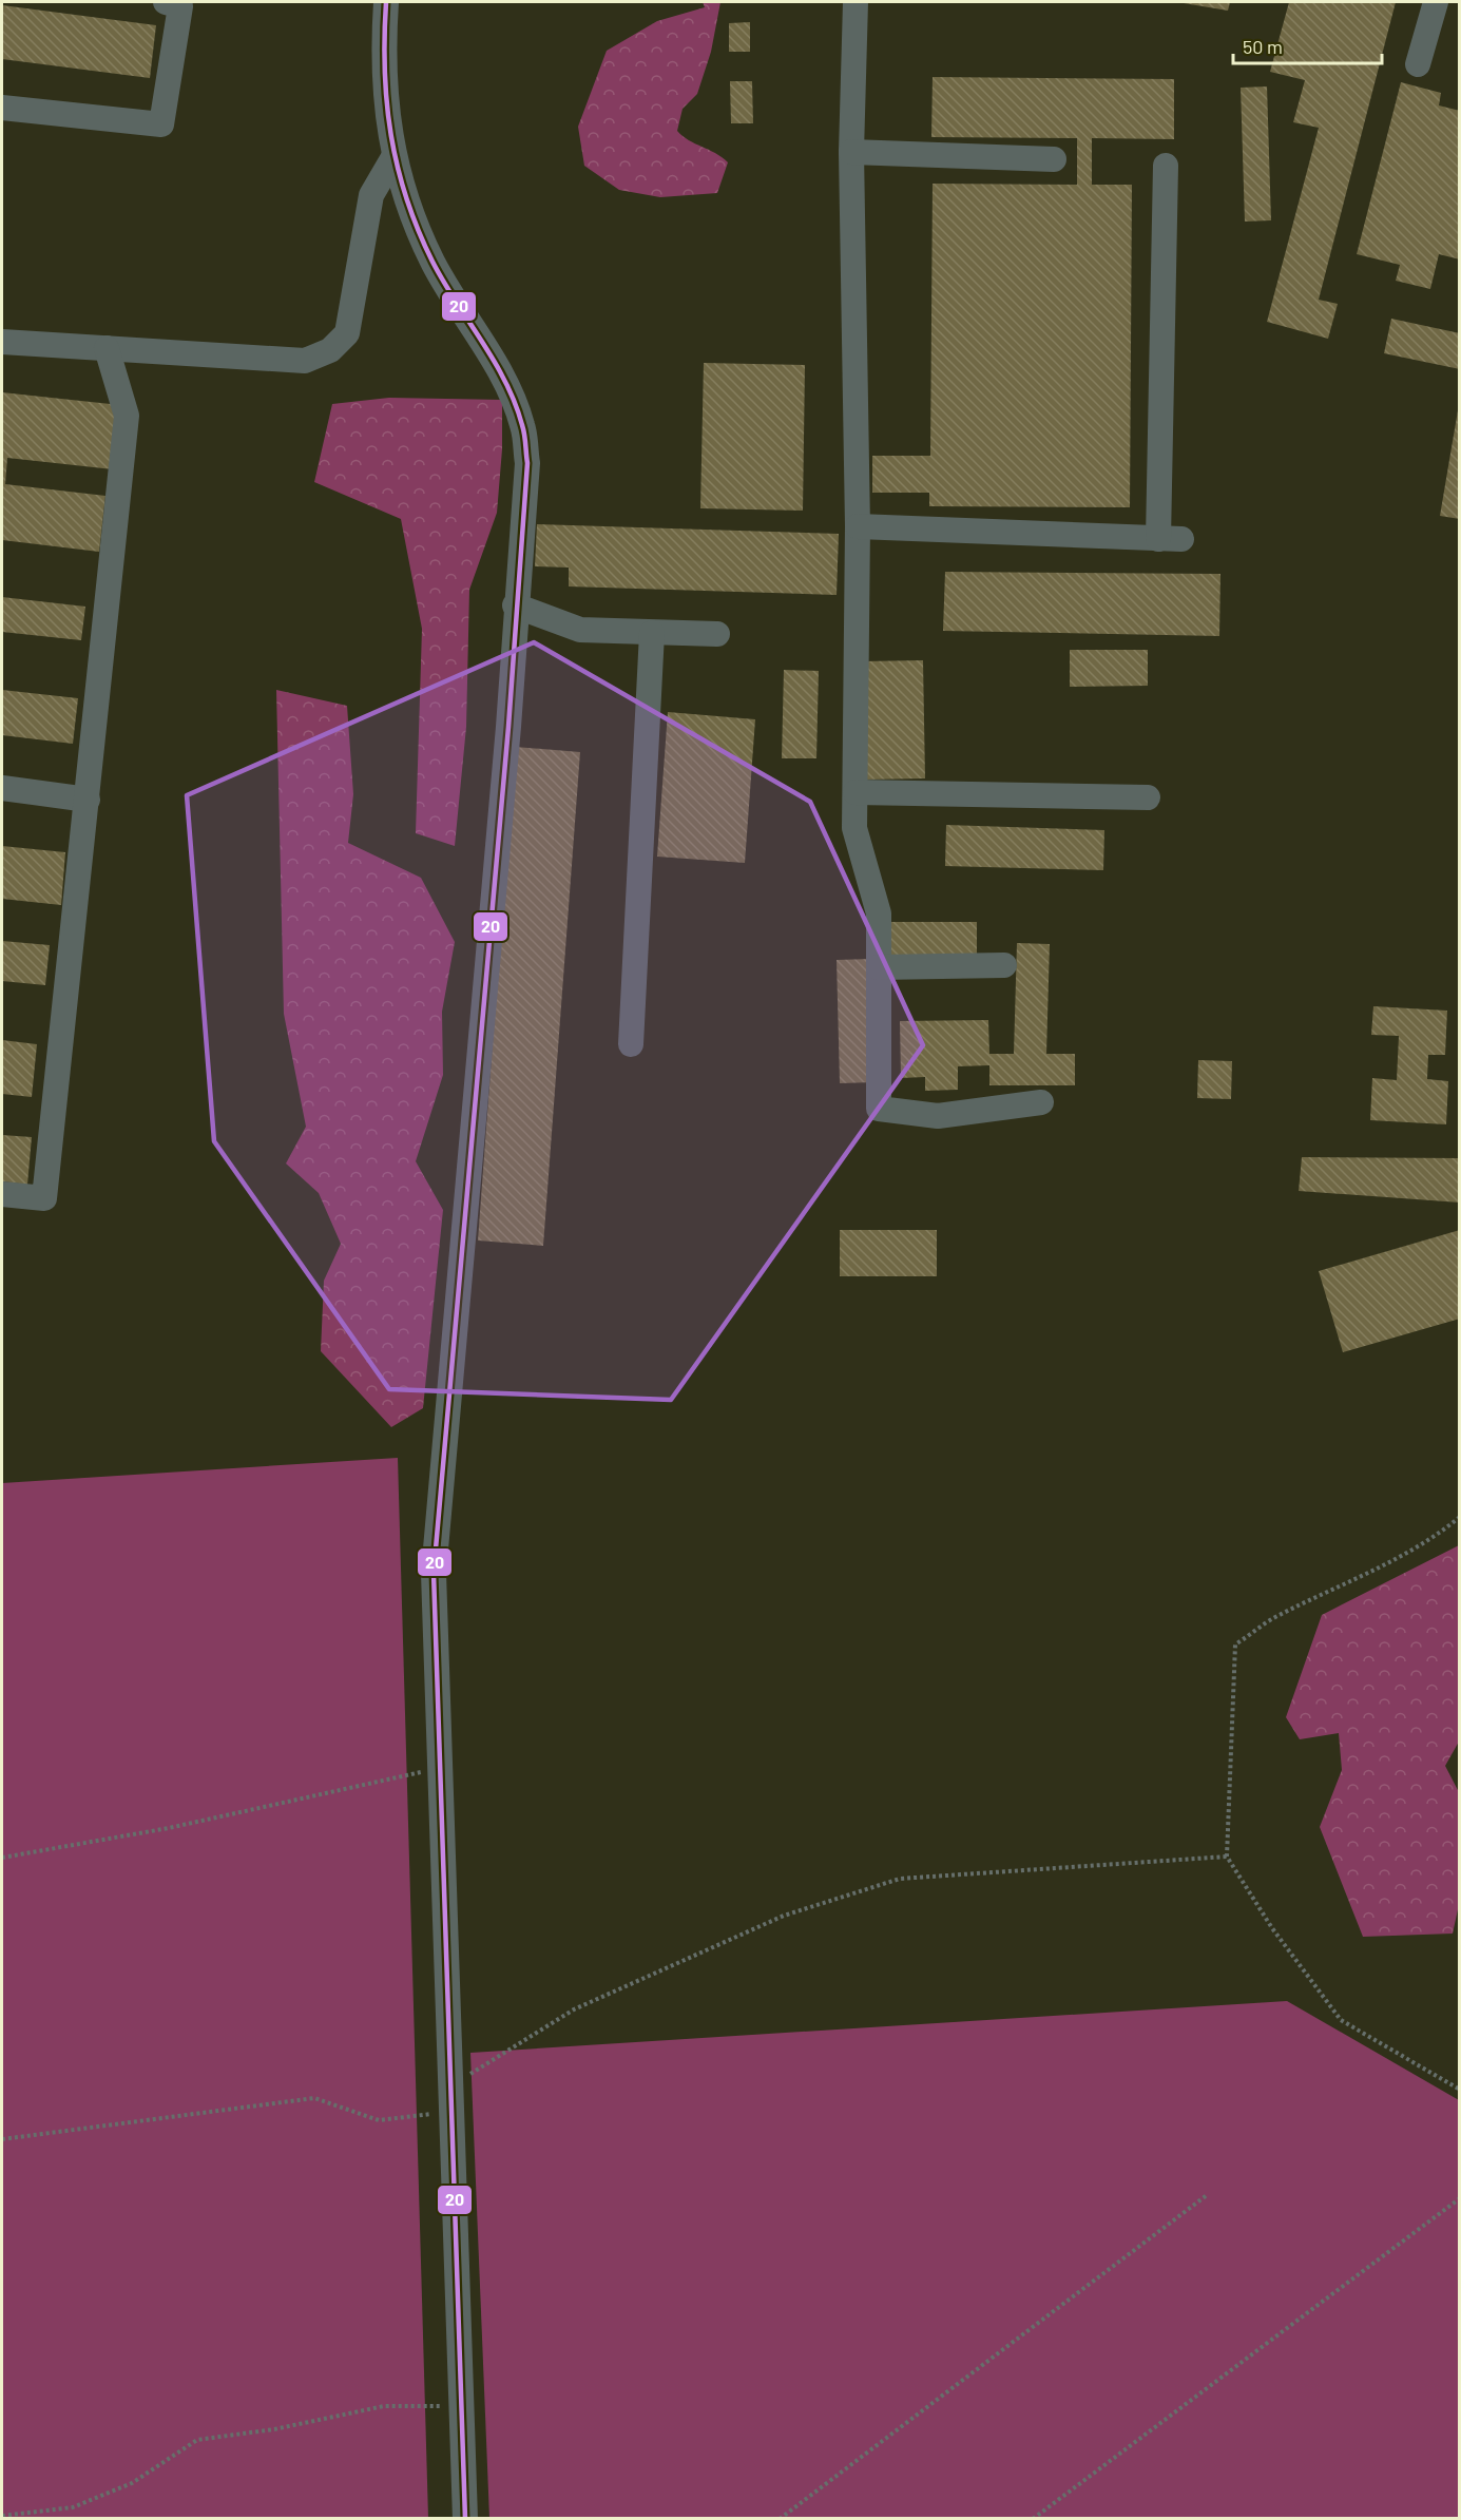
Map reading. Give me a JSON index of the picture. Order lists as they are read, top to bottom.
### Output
{
  "lines": ["transit line 20"],
  "scale_bar": "50 m"
}
